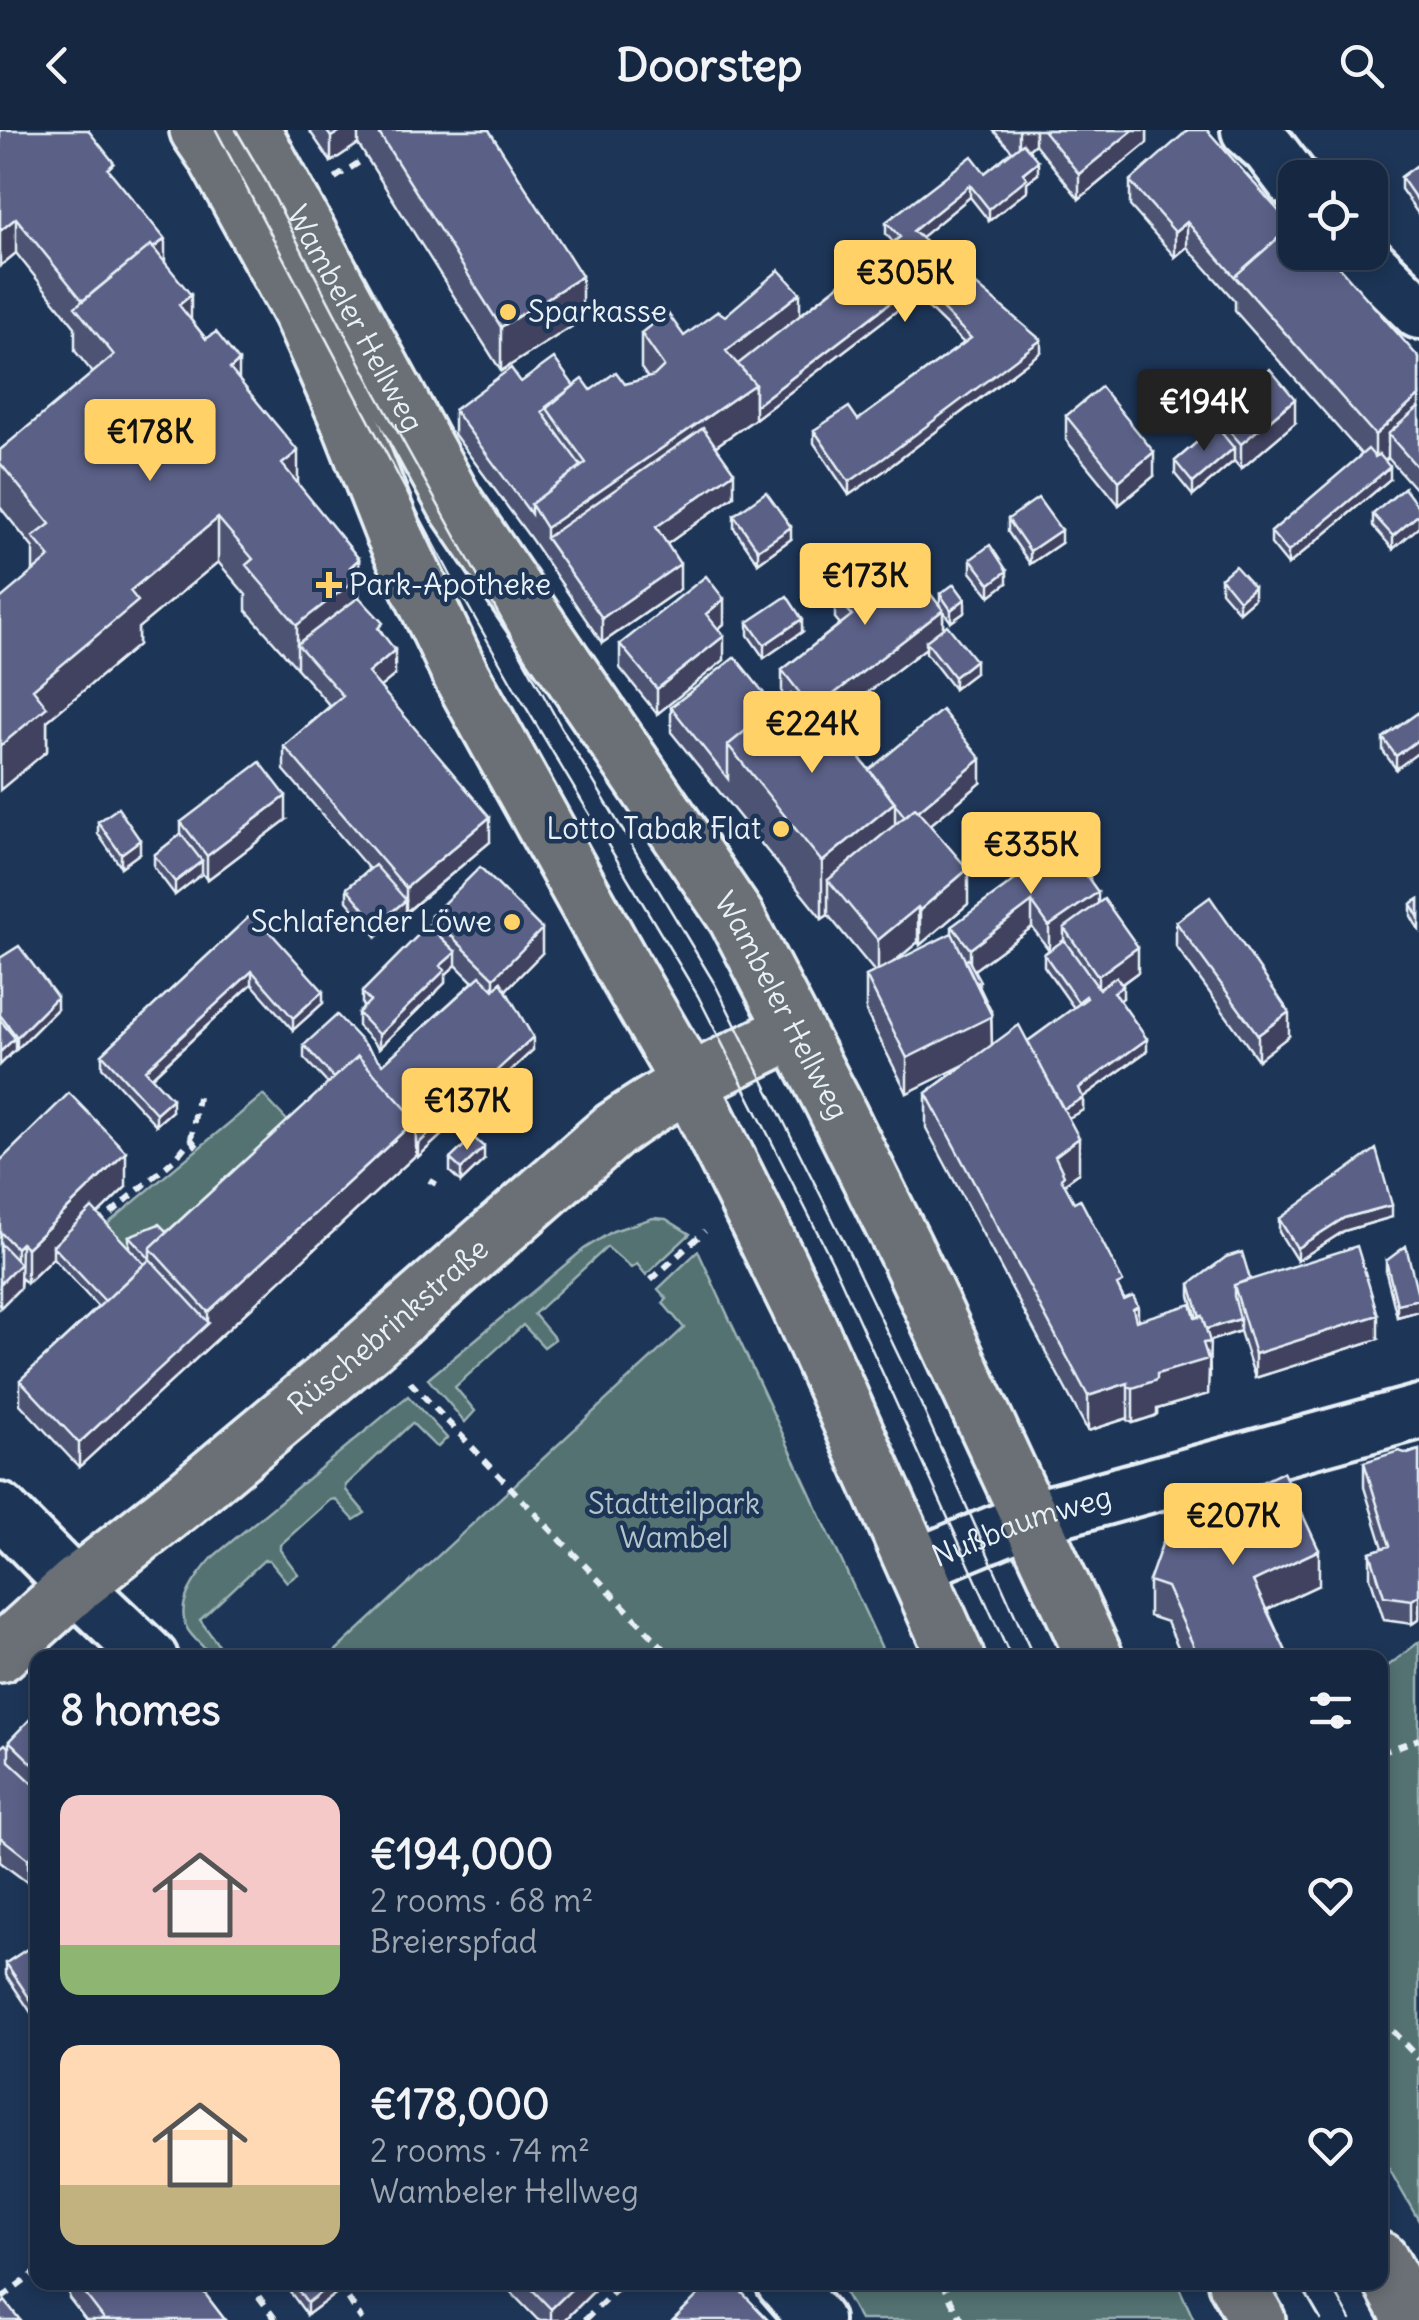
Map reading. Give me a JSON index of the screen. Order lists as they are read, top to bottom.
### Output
{
  "streets": {
    "main road": ["Wambeler Hellweg", "Rüschebrinkstraße"],
    "street": ["Nußbaumweg"]
  },
  "crossings": [
    ["Wambeler Hellweg", "Rüschebrinkstraße"],
    ["Wambeler Hellweg", "Nußbaumweg"]
  ],
  "parks": ["Stadtteilpark Wambel"],
  "places": {
    "other": ["Sparkasse", "Lotto Tabak Flat", "Schlafender Löwe"],
    "health": ["Park-Apotheke"]
  },
  "page": {
    "header": "Doorstep",
    "price": [
      "€305K",
      "€194K",
      "€178K",
      "€173K",
      "€224K",
      "€335K",
      "€137K",
      "€207K"
    ],
    "heading": "8 homes",
    "list": [
      {
        "name": "€194,000",
        "note": "2 rooms · 68 m² · Breierspfad"
      },
      {
        "name": "€178,000",
        "note": "2 rooms · 74 m² · Wambeler Hellweg"
      }
    ]
  }
}
